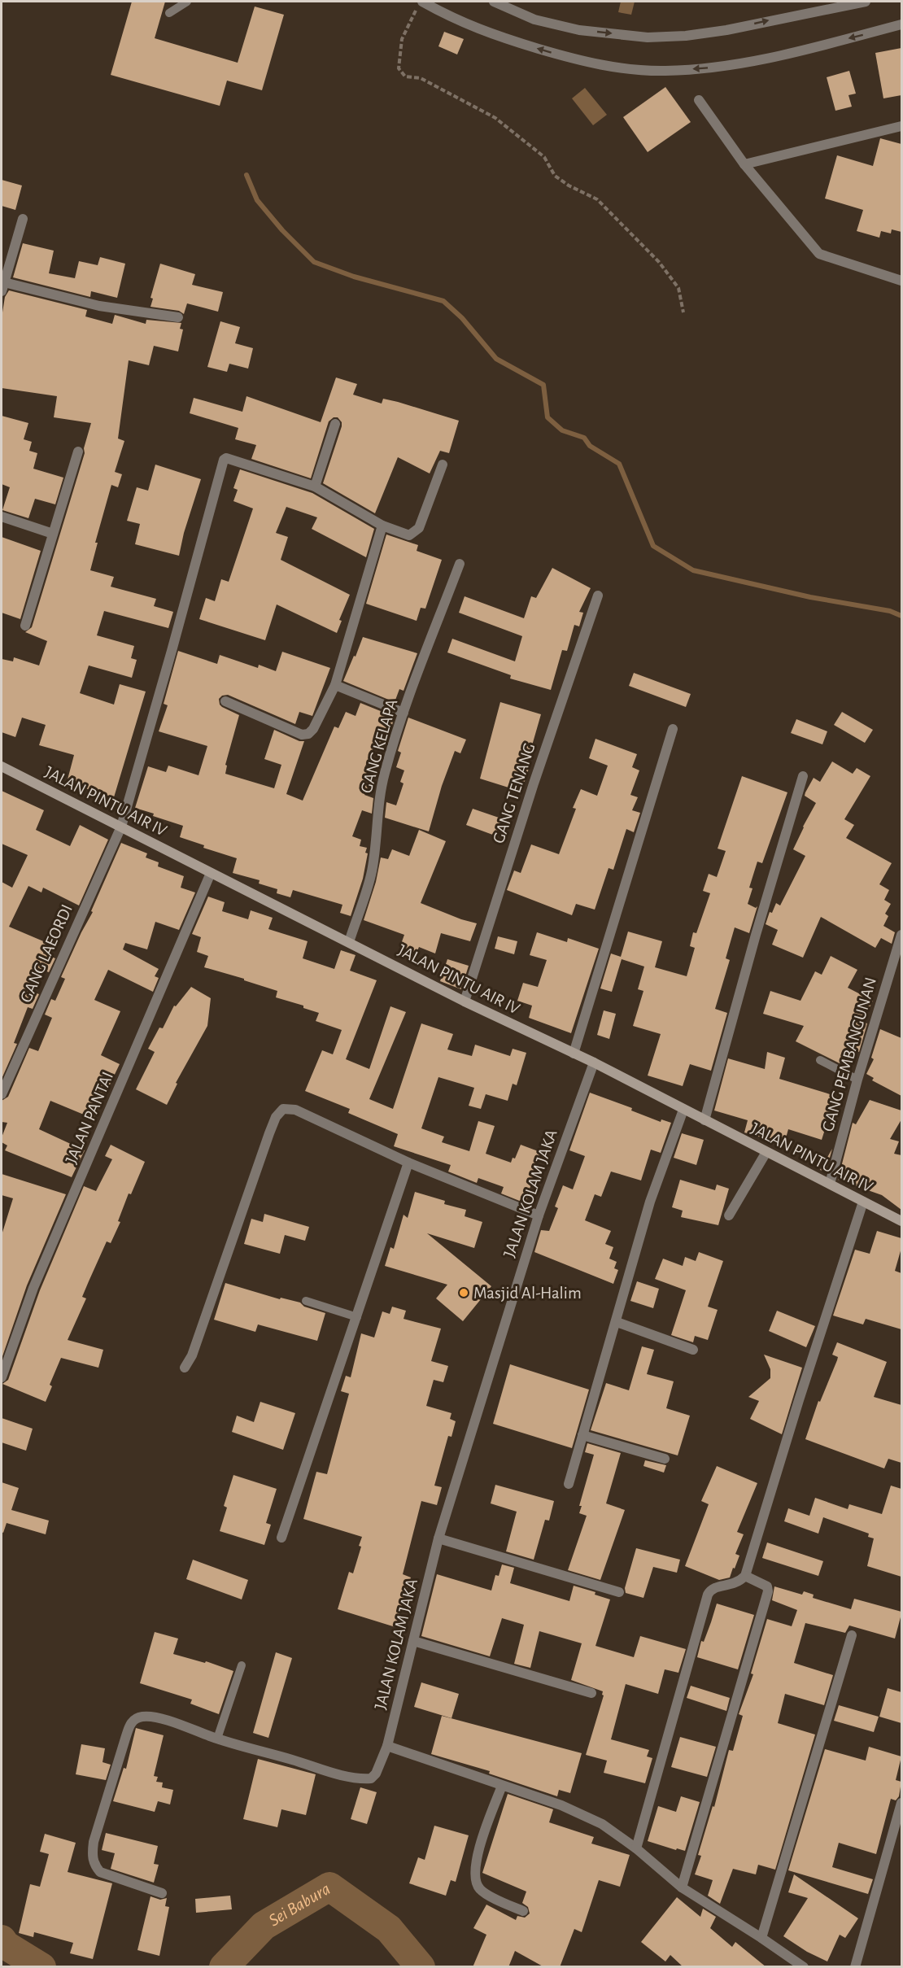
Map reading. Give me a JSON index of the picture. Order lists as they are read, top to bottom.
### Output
{
  "streets": {
    "main road": ["JALAN PINTU AIR IV"],
    "street": [
      "GANG KELAPA",
      "GANG TENANG",
      "GANG LAEORDI",
      "GANG PEMBANGUNAN",
      "JALAN PANTAI",
      "JALAN KOLAM JAKA"
    ]
  },
  "crossings": [
    ["GANG KELAPA", "JALAN PINTU AIR IV"],
    ["GANG TENANG", "JALAN PINTU AIR IV"],
    ["JALAN PINTU AIR IV", "GANG LAEORDI"],
    ["JALAN PINTU AIR IV", "GANG PEMBANGUNAN"],
    ["JALAN PINTU AIR IV", "JALAN PANTAI"],
    ["JALAN PINTU AIR IV", "JALAN KOLAM JAKA"]
  ],
  "water": ["Sei Babura"],
  "places": ["Masjid Al-Halim"]
}
